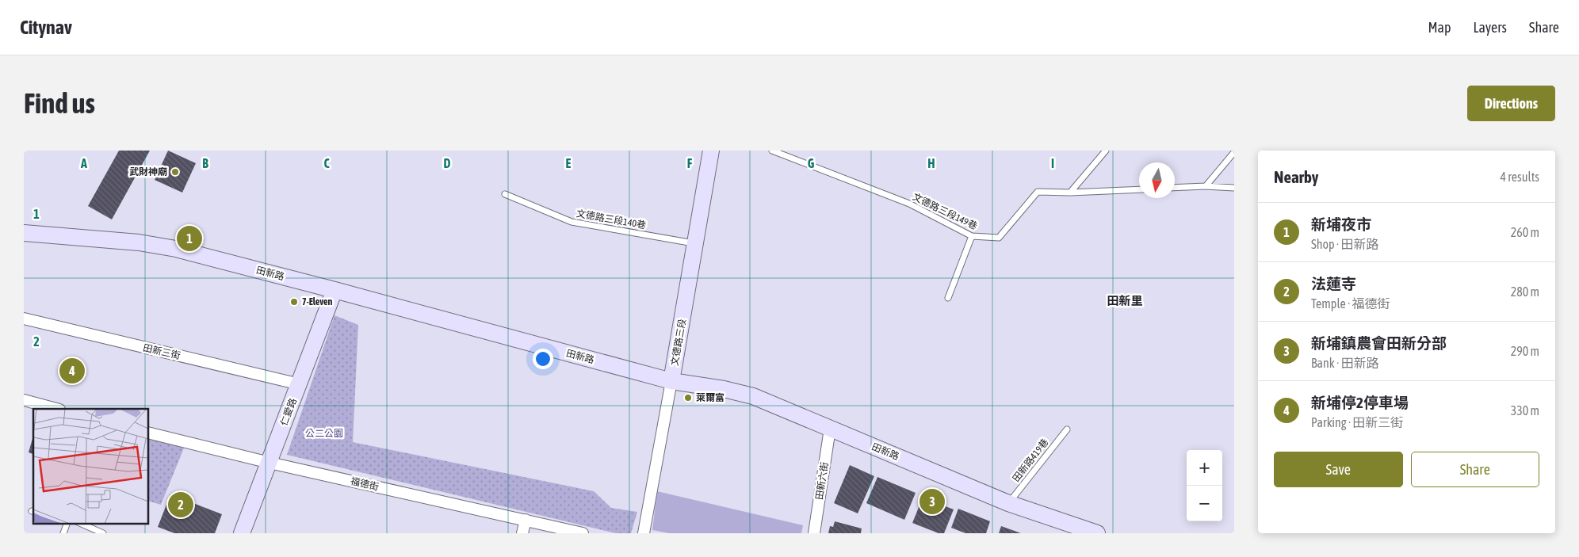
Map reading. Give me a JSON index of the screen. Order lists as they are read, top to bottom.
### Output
{
  "streets": {
    "main road": ["田新路", "文德路三段", "仁愛路"],
    "street": ["田新三街", "田新六街", "福德街"],
    "lane": ["文德路三段149巷", "文德路三段140巷", "田新路419巷"]
  },
  "crossings": [
    ["文德路三段140巷", "文德路三段"],
    ["田新路", "文德路三段"],
    ["田新路", "仁愛路"],
    ["田新路", "田新路419巷"],
    ["田新路", "田新六街"],
    ["田新三街", "仁愛路"],
    ["仁愛路", "福德街"]
  ],
  "districts": ["田新里"],
  "parks": ["公二公園"],
  "places": ["武財神廟", "7-Eleven", "萊爾富"],
  "north": "bottom",
  "page": {
    "header": "Citynav",
    "nav": ["Map", "Layers", "Share"],
    "buttons": [
      "Directions",
      ["Save", "Share"]
    ],
    "title": "Find us",
    "heading": ["Nearby", "4 results"],
    "list": [
      {
        "mark": "1",
        "name": "新埔夜市",
        "note": "Shop · 田新路",
        "value": "260 m"
      },
      {
        "mark": "2",
        "name": "法蓮寺",
        "note": "Temple · 福德街",
        "value": "280 m"
      },
      {
        "mark": "3",
        "name": "新埔鎮農會田新分部",
        "note": "Bank · 田新路",
        "value": "290 m"
      },
      {
        "mark": "4",
        "name": "新埔停2停車場",
        "note": "Parking · 田新三街",
        "value": "330 m"
      }
    ],
    "pins": [
      "1",
      "4",
      "3",
      "2"
    ],
    "map_buttons": ["+", "−"]
  },
  "grid": {
    "columns": [
      "A",
      "B",
      "C",
      "D",
      "E",
      "F",
      "G",
      "H",
      "I"
    ],
    "rows": ["1", "2"]
  }
}
